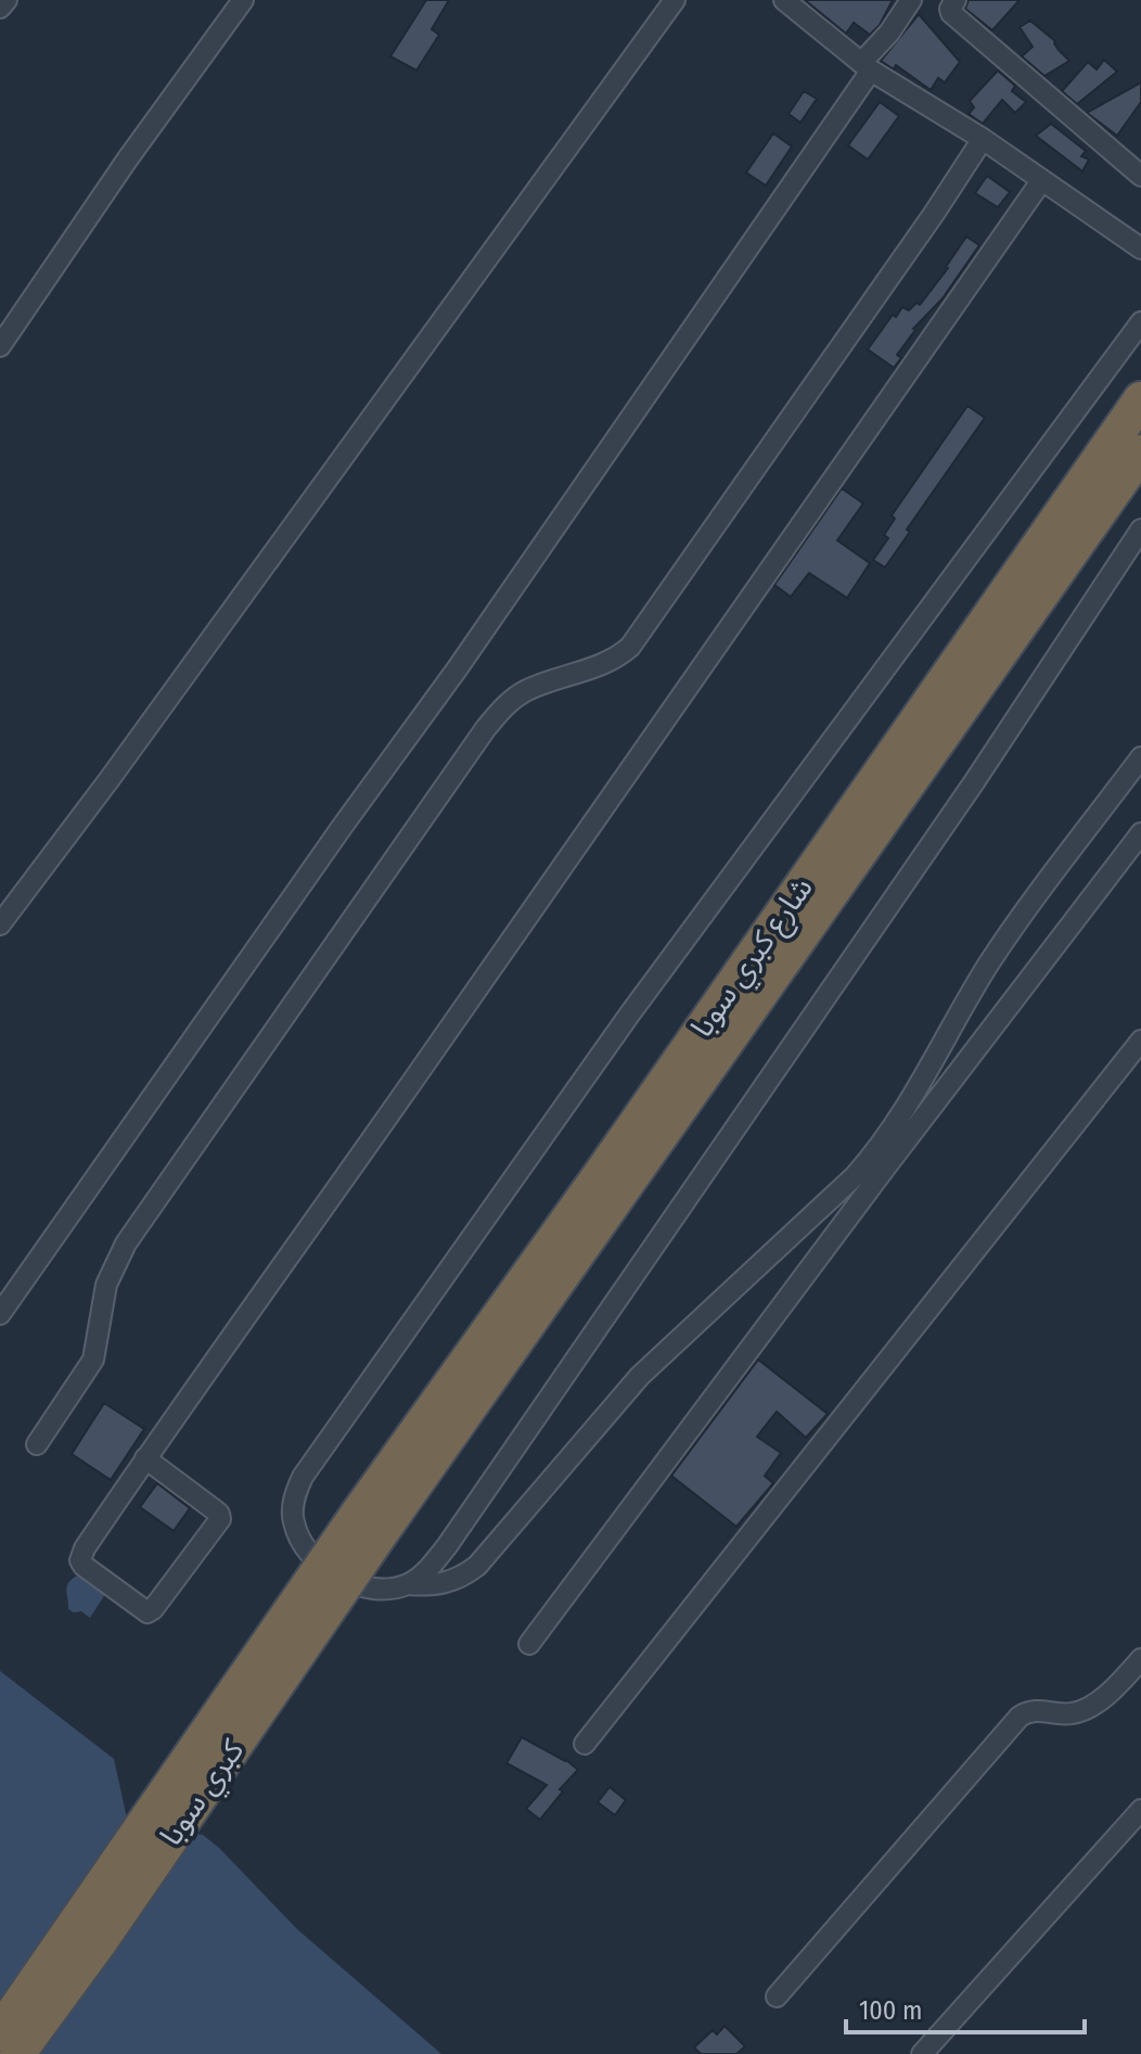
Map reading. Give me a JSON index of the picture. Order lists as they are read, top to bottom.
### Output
{
  "streets": {
    "highway": ["شارع كبري سوبا", "كبري سوبا"]
  },
  "crossings": [
    ["شارع كبري سوبا", "كبري سوبا"]
  ],
  "scale_bar": "100 m"
}
